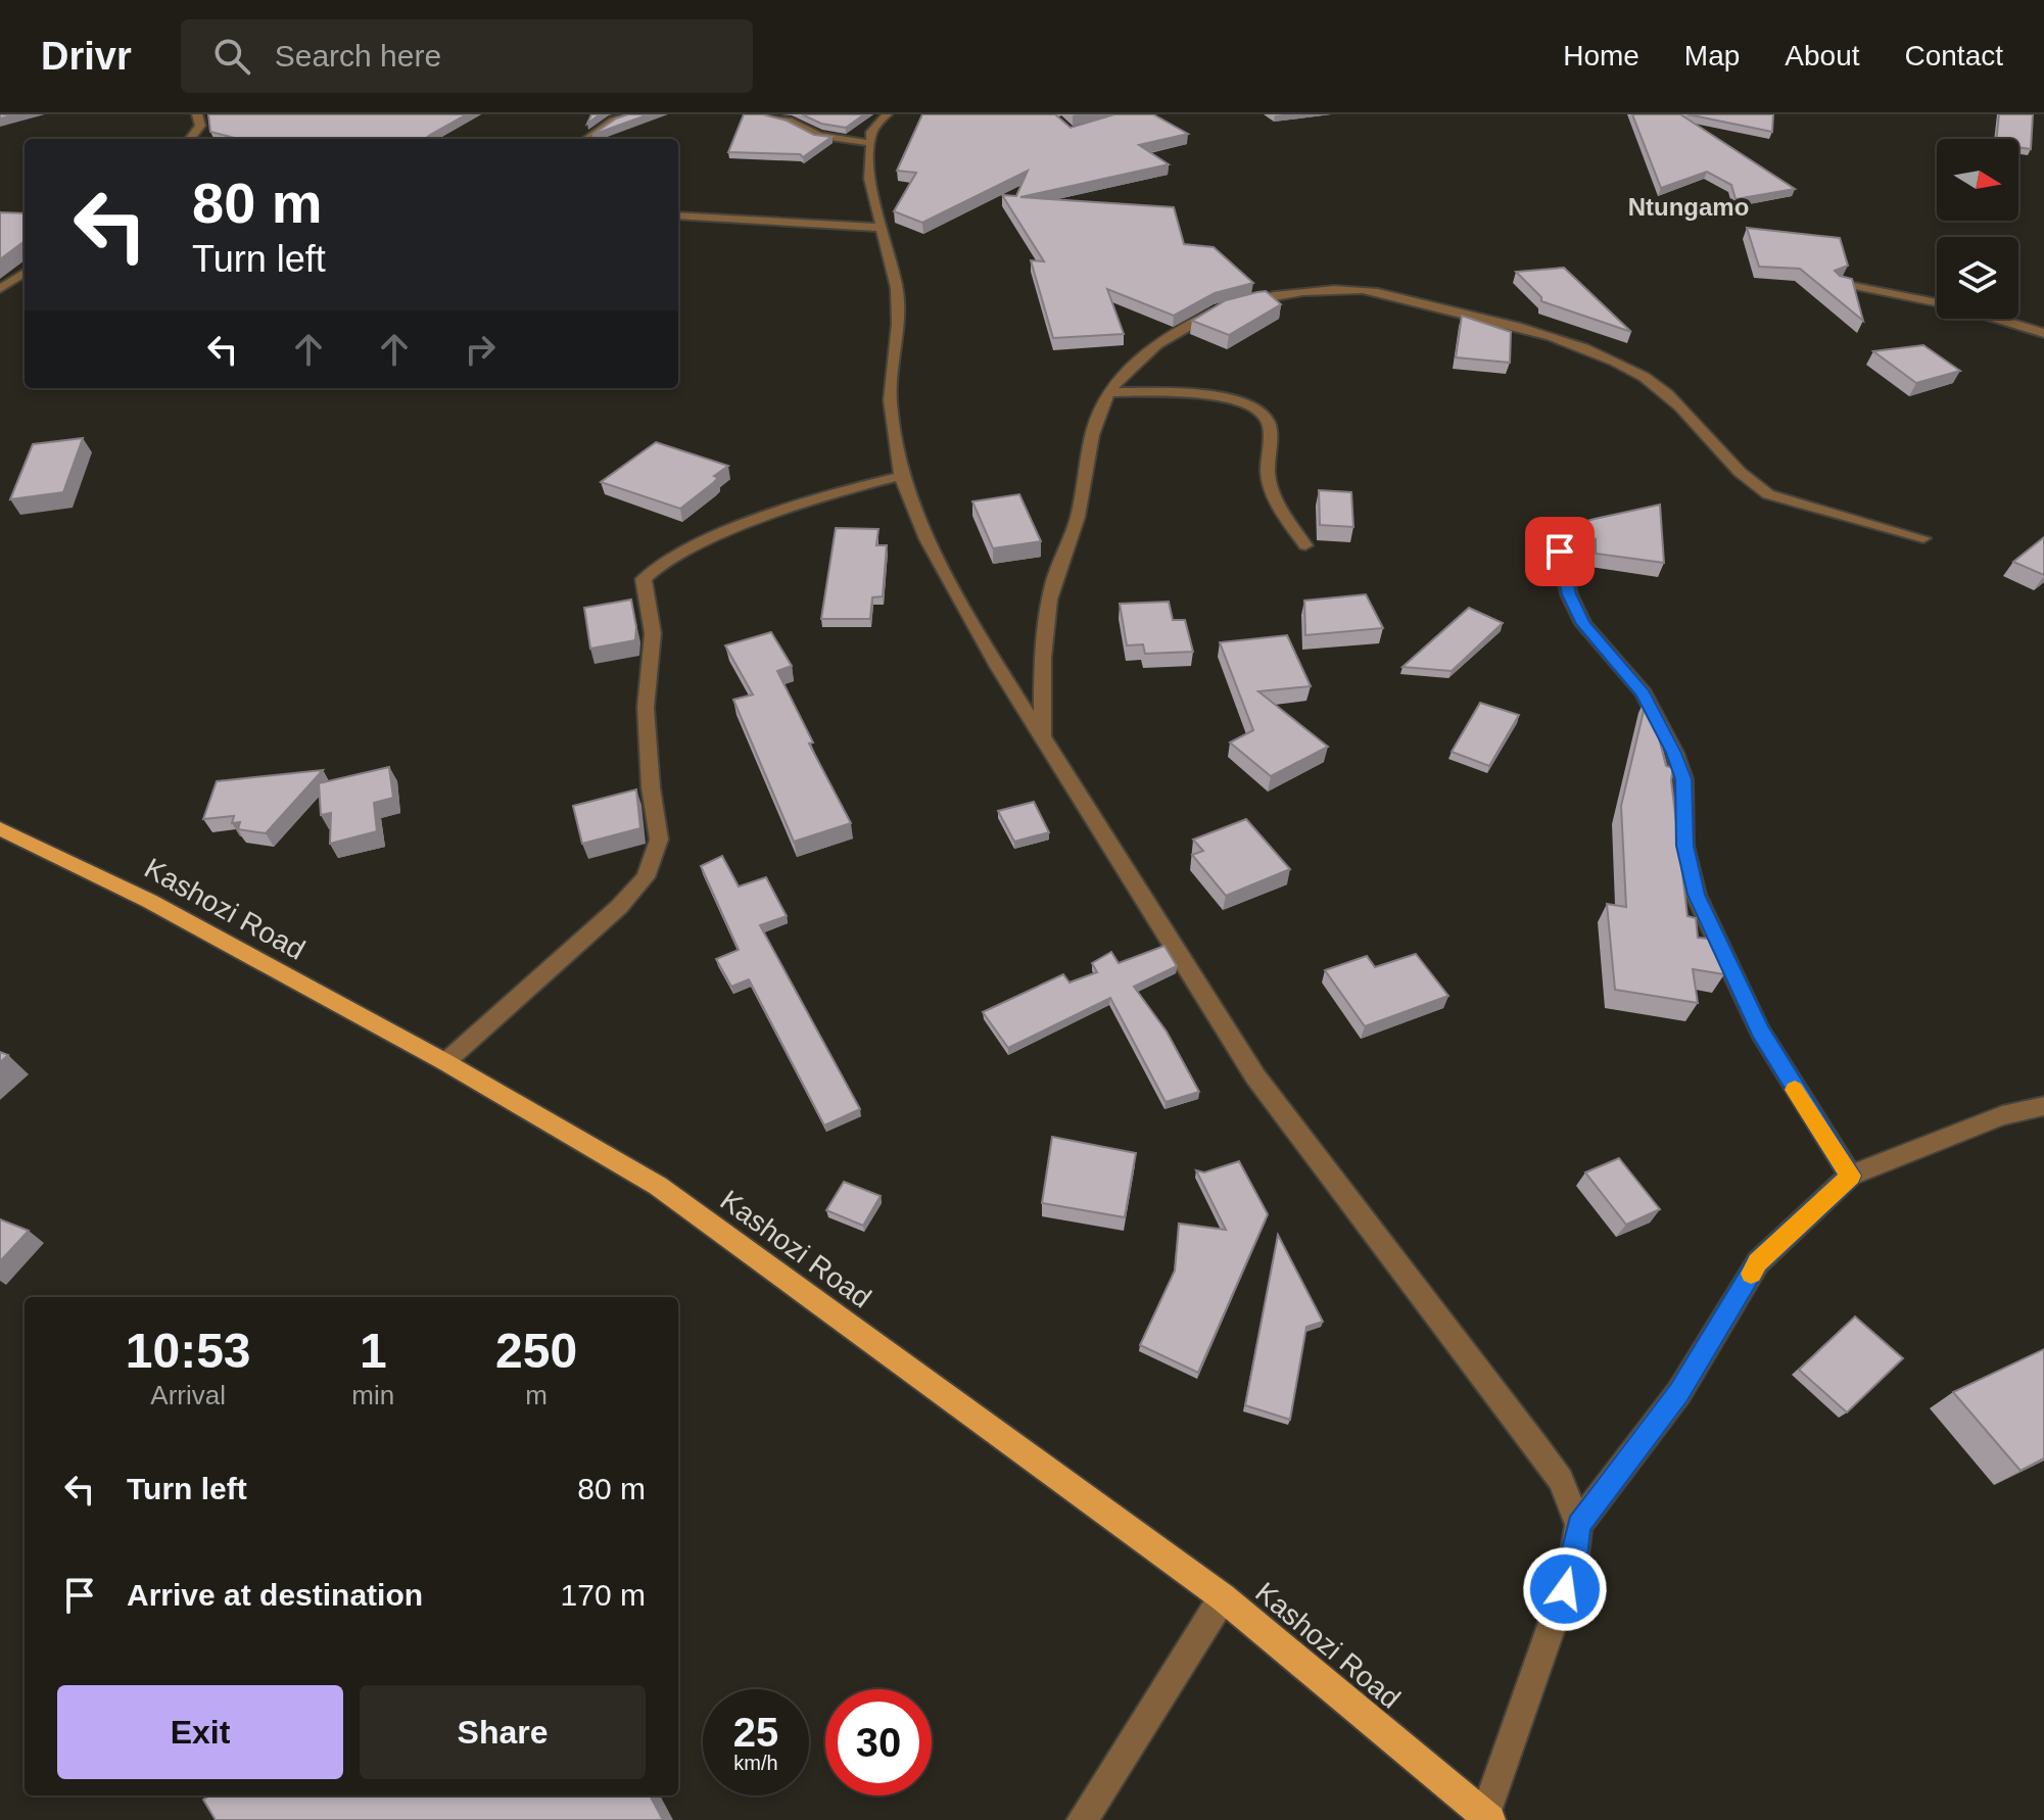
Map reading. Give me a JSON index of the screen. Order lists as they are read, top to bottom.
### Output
{
  "streets": {
    "main road": ["Kashozi Road"]
  },
  "districts": ["Ntungamo"],
  "north": "right",
  "page": {
    "header": "Drivr",
    "search": "Search here",
    "nav": [
      "Home",
      "Map",
      "About",
      "Contact"
    ],
    "turn": ["80 m", "Turn left"],
    "eta": [
      "10:53",
      "Arrival",
      "1",
      "min",
      "250",
      "m"
    ],
    "list": [
      {
        "name": "Turn left",
        "value": "80 m"
      },
      {
        "name": "Arrive at destination",
        "value": "170 m"
      }
    ],
    "buttons": ["Exit", "Share"],
    "speed": "25 km/h",
    "limit": "30"
  }
}
